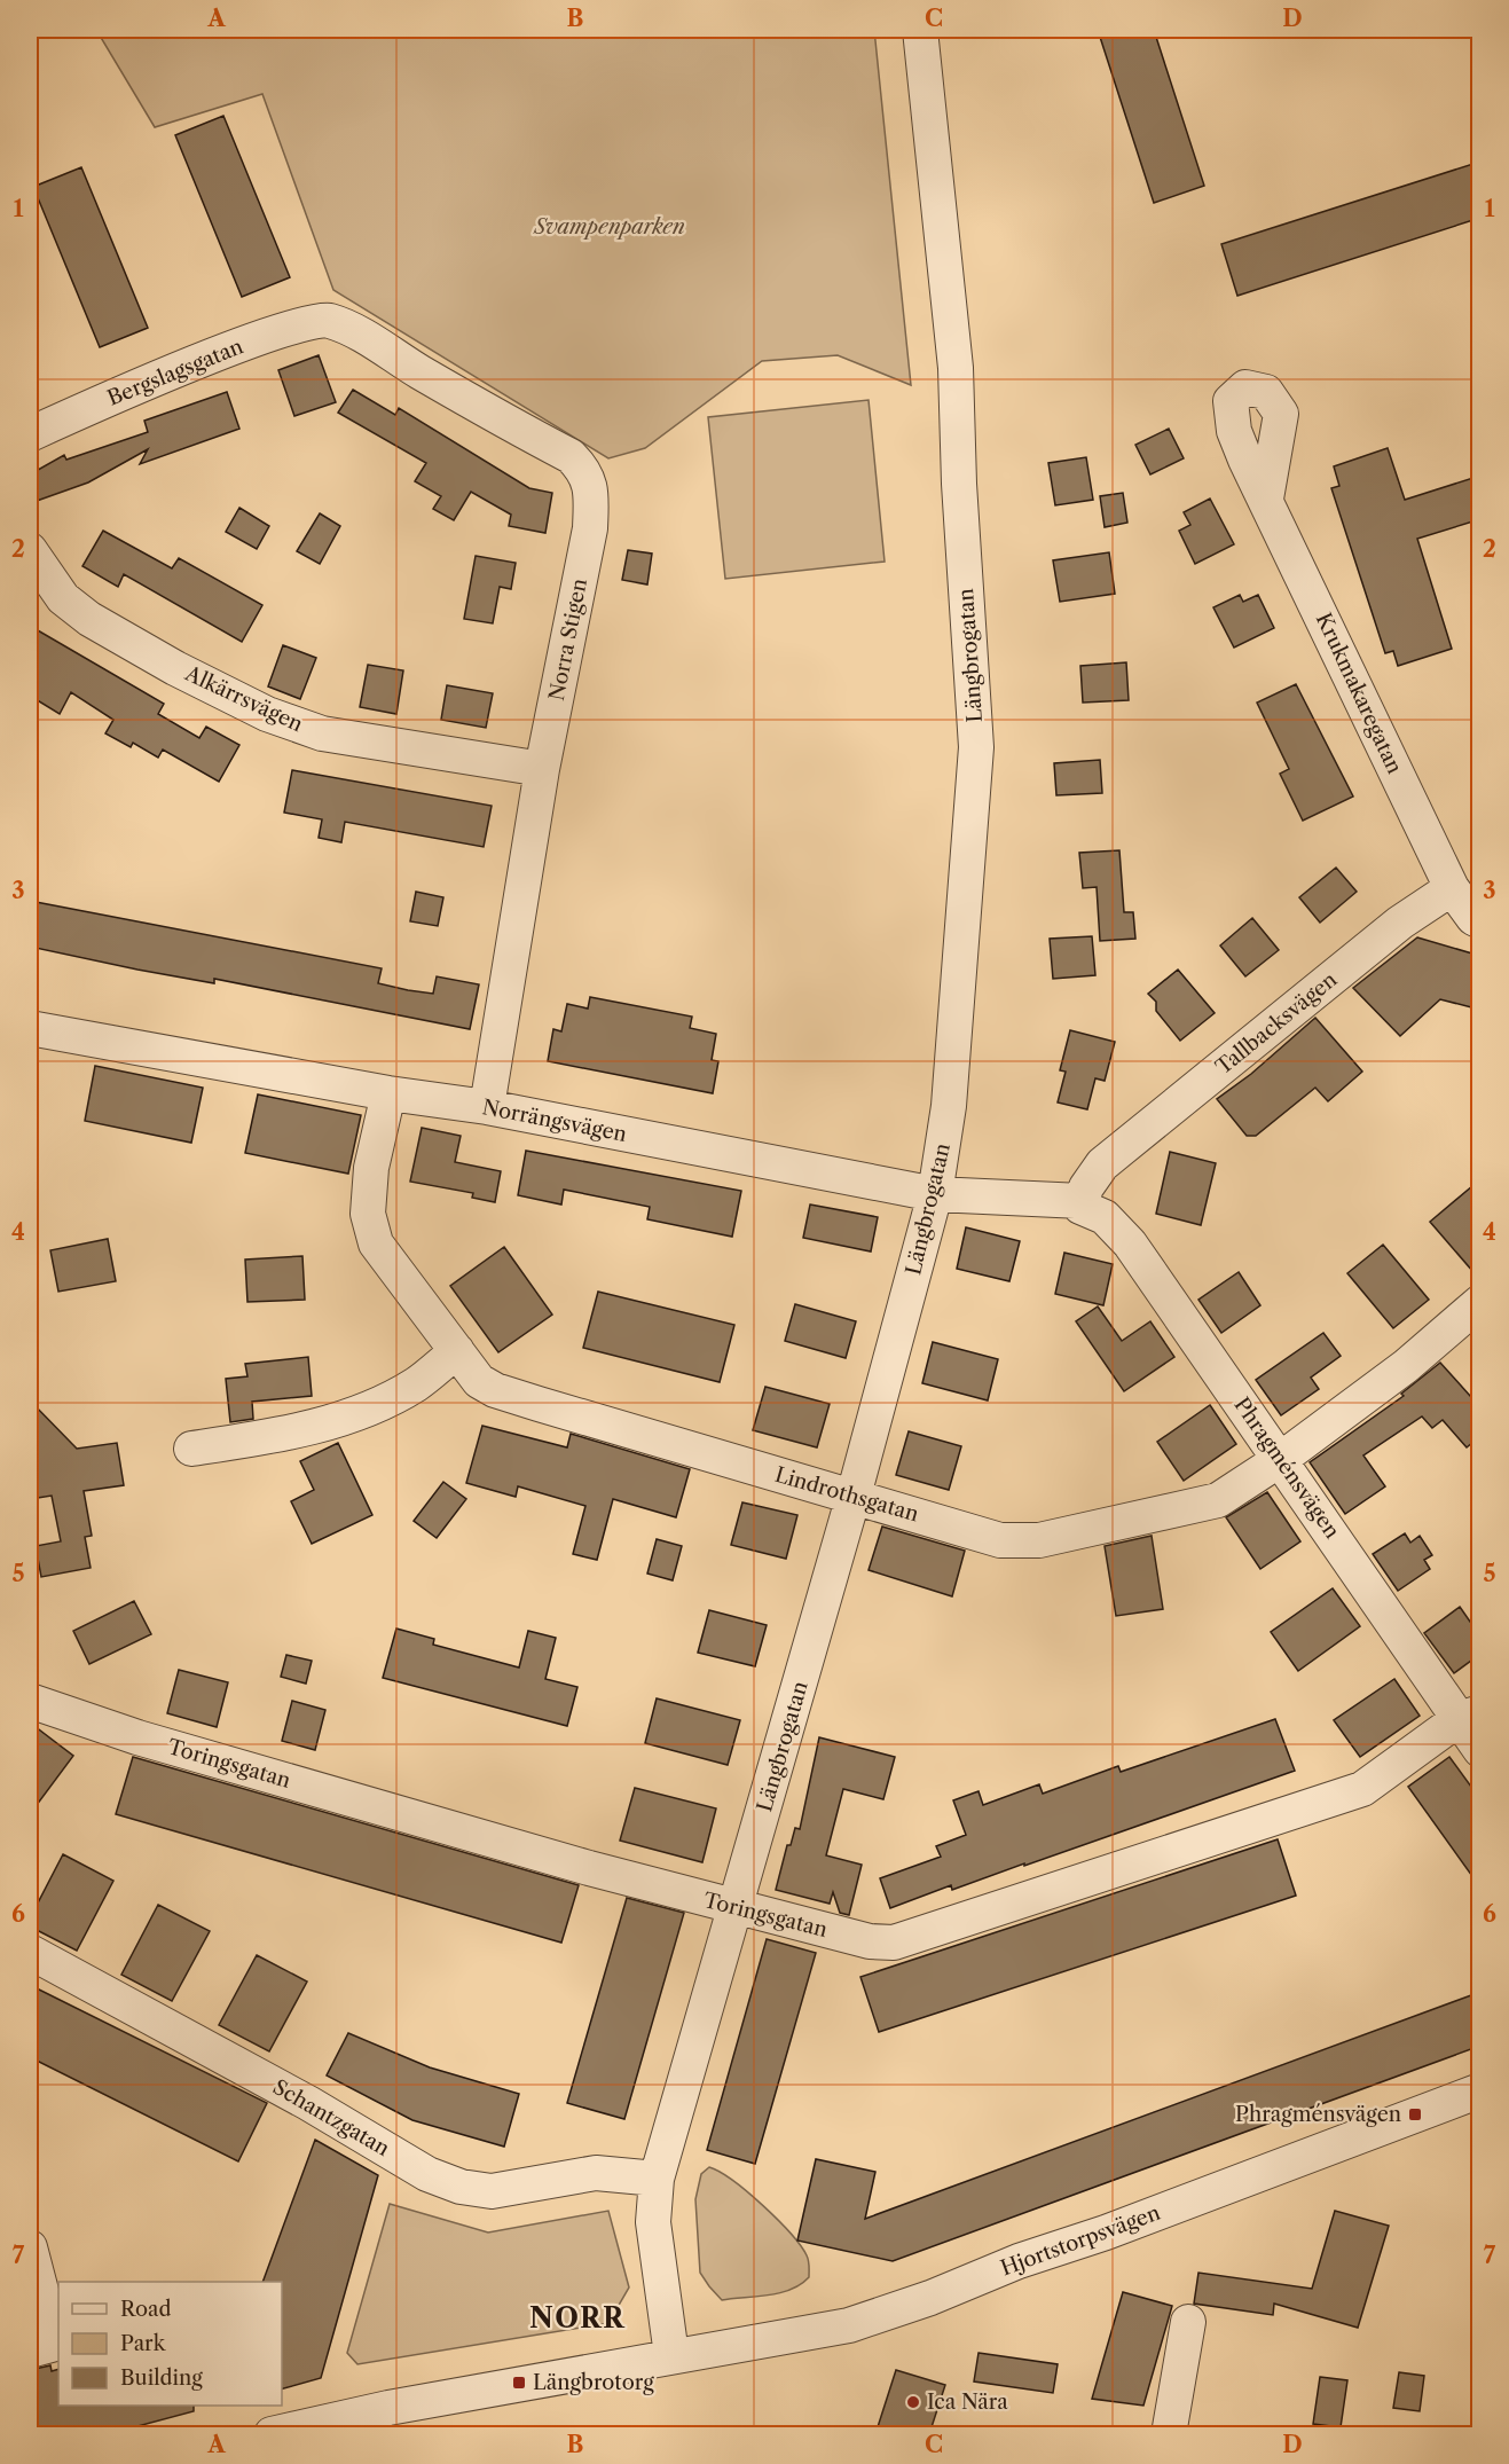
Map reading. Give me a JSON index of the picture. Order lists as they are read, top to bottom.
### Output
{
  "streets": {
    "street": [
      "Bergslagsgatan",
      "Norra Stigen",
      "Längbrogatan",
      "Krukmakaregatan",
      "Alkärrsvägen",
      "Tallbacksvägen",
      "Norrängsvägen",
      "Phragménsvägen",
      "Lindrothsgatan",
      "Toringsgatan",
      "Schantzgatan",
      "Hjortstorpsvägen"
    ]
  },
  "crossings": [
    ["Bergslagsgatan", "Norra Stigen"],
    ["Norra Stigen", "Alkärrsvägen"],
    ["Norra Stigen", "Norrängsvägen"],
    ["Längbrogatan", "Norrängsvägen"],
    ["Längbrogatan", "Lindrothsgatan"],
    ["Längbrogatan", "Toringsgatan"],
    ["Längbrogatan", "Schantzgatan"],
    ["Längbrogatan", "Hjortstorpsvägen"],
    ["Krukmakaregatan", "Tallbacksvägen"],
    ["Tallbacksvägen", "Norrängsvägen"],
    ["Tallbacksvägen", "Phragménsvägen"],
    ["Norrängsvägen", "Phragménsvägen"],
    ["Norrängsvägen", "Lindrothsgatan"],
    ["Phragménsvägen", "Lindrothsgatan"],
    ["Phragménsvägen", "Toringsgatan"]
  ],
  "districts": ["NORR"],
  "parks": ["Svampenparken"],
  "places": {
    "transit": ["Phragménsvägen", "Längbrotorg"],
    "other": ["Ica Nära"]
  },
  "legend": ["Road", "Park", "Building"],
  "grid": {
    "columns": [
      "A",
      "B",
      "C",
      "D"
    ],
    "rows": [
      "1",
      "2",
      "3",
      "4",
      "5",
      "6",
      "7"
    ]
  }
}
